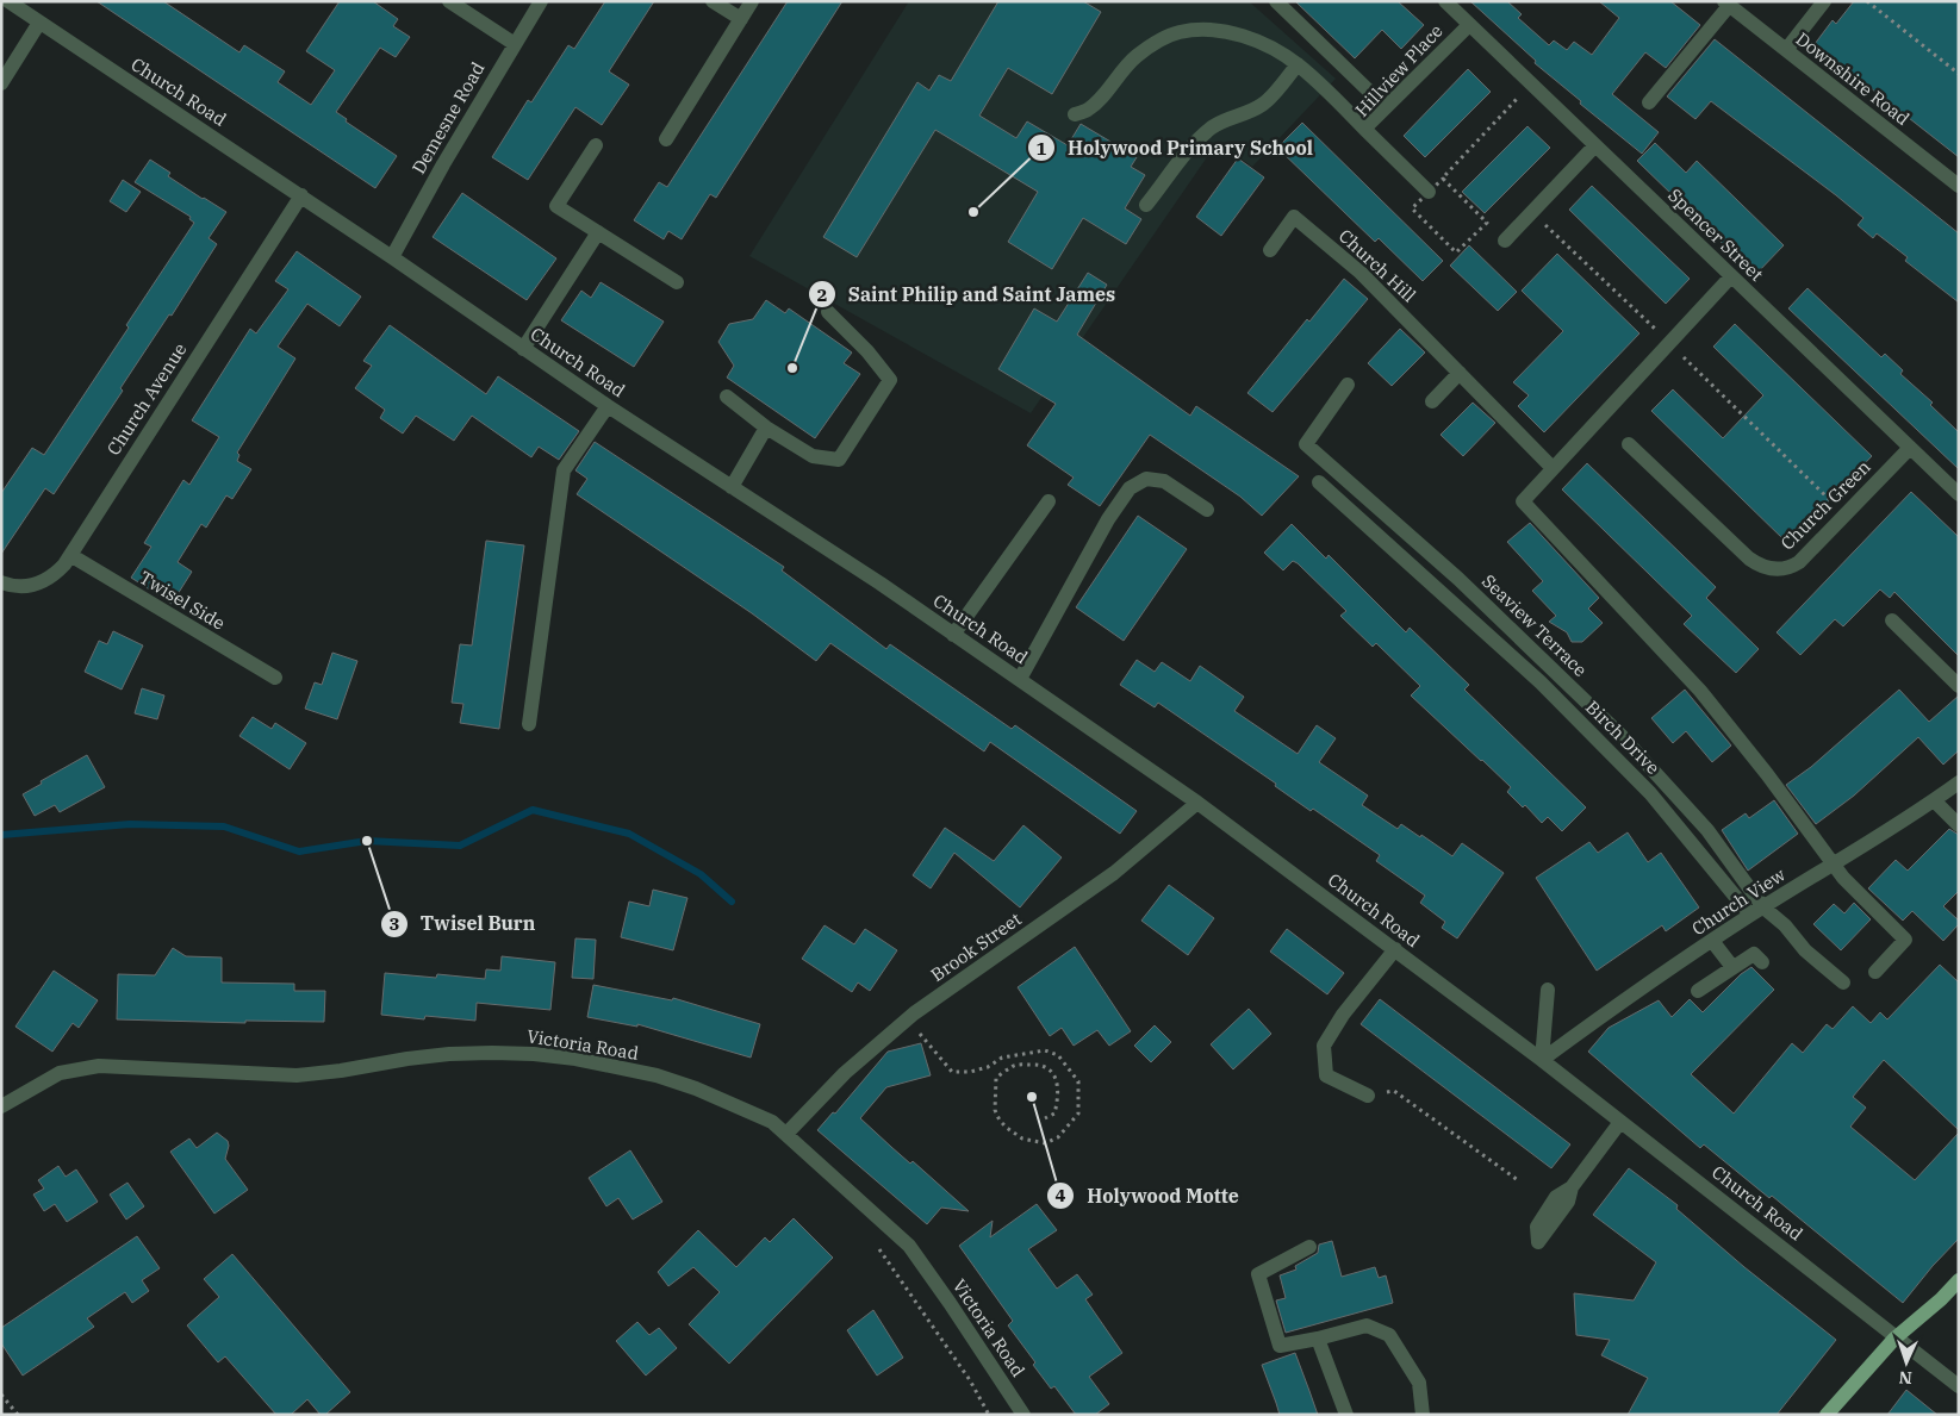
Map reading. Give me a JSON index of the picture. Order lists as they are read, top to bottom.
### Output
{
  "streets": {
    "street": [
      "Hillview Place",
      "Downshire Road",
      "Church Road",
      "Demesne Road",
      "Spencer Street",
      "Church Hill",
      "Church Avenue",
      "Church Green",
      "Twisel Side",
      "Seaview Terrace",
      "Birch Drive",
      "Church View",
      "Brook Street",
      "Victoria Road"
    ]
  },
  "crossings": [
    ["Hillview Place", "Spencer Street"],
    ["Church Road", "Demesne Road"],
    ["Church Road", "Church Avenue"],
    ["Church Road", "Church View"],
    ["Church Road", "Brook Street"],
    ["Spencer Street", "Church Green"],
    ["Church Avenue", "Twisel Side"],
    ["Seaview Terrace", "Birch Drive"],
    ["Seaview Terrace", "Church View"],
    ["Birch Drive", "Church View"],
    ["Brook Street", "Victoria Road"]
  ],
  "places": [
    "Holywood Primary School",
    "Saint Philip and Saint James",
    "Twisel Burn",
    "Holywood Motte"
  ],
  "north": "bottom"
}
